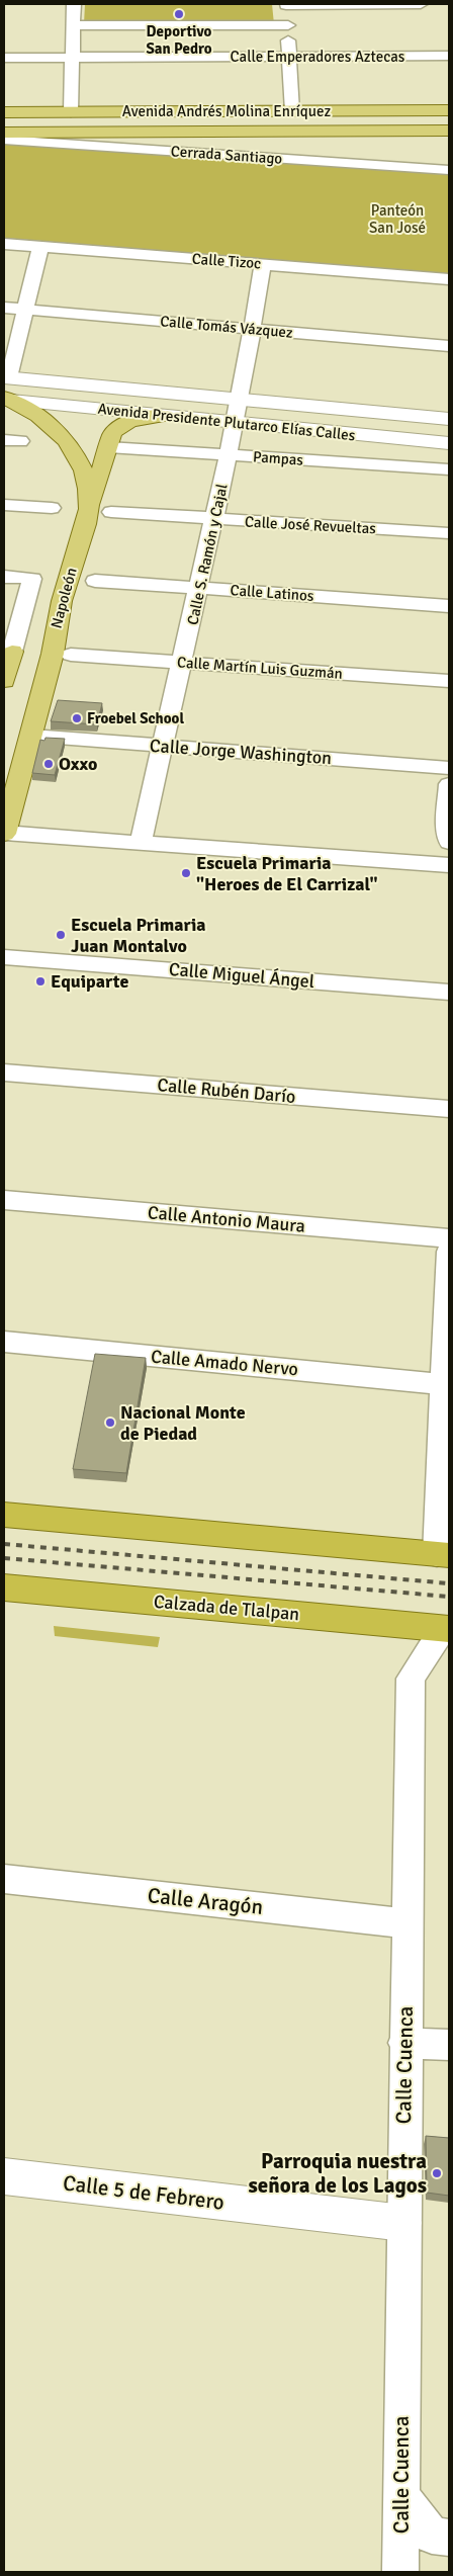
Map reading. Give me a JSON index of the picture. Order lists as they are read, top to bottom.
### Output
{
  "streets": {
    "highway": ["Calzada de Tlalpan"],
    "main road": [
      "Avenida Andrés Molina Enríquez",
      "Avenida Presidente Plutarco Elías Calles",
      "Napoleón",
      "Calle 5 de Febrero"
    ],
    "street": [
      "Calle Emperadores Aztecas",
      "Cerrada Santiago",
      "Calle Tizoc",
      "Calle Tomás Vázquez",
      "Pampas",
      "Calle José Revueltas",
      "Calle S. Ramón y Cajal",
      "Calle Latinos",
      "Calle Martín Luis Guzmán",
      "Calle Jorge Washington",
      "Calle Miguel Ángel",
      "Calle Rubén Darío",
      "Calle Antonio Maura",
      "Calle Amado Nervo",
      "Calle Aragón",
      "Calle Cuenca"
    ]
  },
  "crossings": [
    ["Calle Tizoc", "Calle S. Ramón y Cajal"],
    ["Calle Tomás Vázquez", "Calle S. Ramón y Cajal"],
    ["Avenida Presidente Plutarco Elías Calles", "Calle S. Ramón y Cajal"],
    ["Avenida Presidente Plutarco Elías Calles", "Napoleón"],
    ["Pampas", "Calle S. Ramón y Cajal"],
    ["Calle José Revueltas", "Calle S. Ramón y Cajal"],
    ["Calle S. Ramón y Cajal", "Calle Latinos"],
    ["Calle S. Ramón y Cajal", "Calle Martín Luis Guzmán"],
    ["Calle S. Ramón y Cajal", "Calle Jorge Washington"],
    ["Napoleón", "Calle Jorge Washington"],
    ["Calzada de Tlalpan", "Calle Cuenca"],
    ["Calle Aragón", "Calle Cuenca"],
    ["Calle Cuenca", "Calle 5 de Febrero"]
  ],
  "parks": ["Panteón San José"],
  "places": [
    "Deportivo San Pedro",
    "Froebel School",
    "Oxxo",
    "Escuela Primaria \"Heroes de El Carrizal\"",
    "Escuela Primaria Juan Montalvo",
    "Equiparte",
    "Nacional Monte de Piedad",
    "Parroquia nuestra señora de los Lagos"
  ]
}
